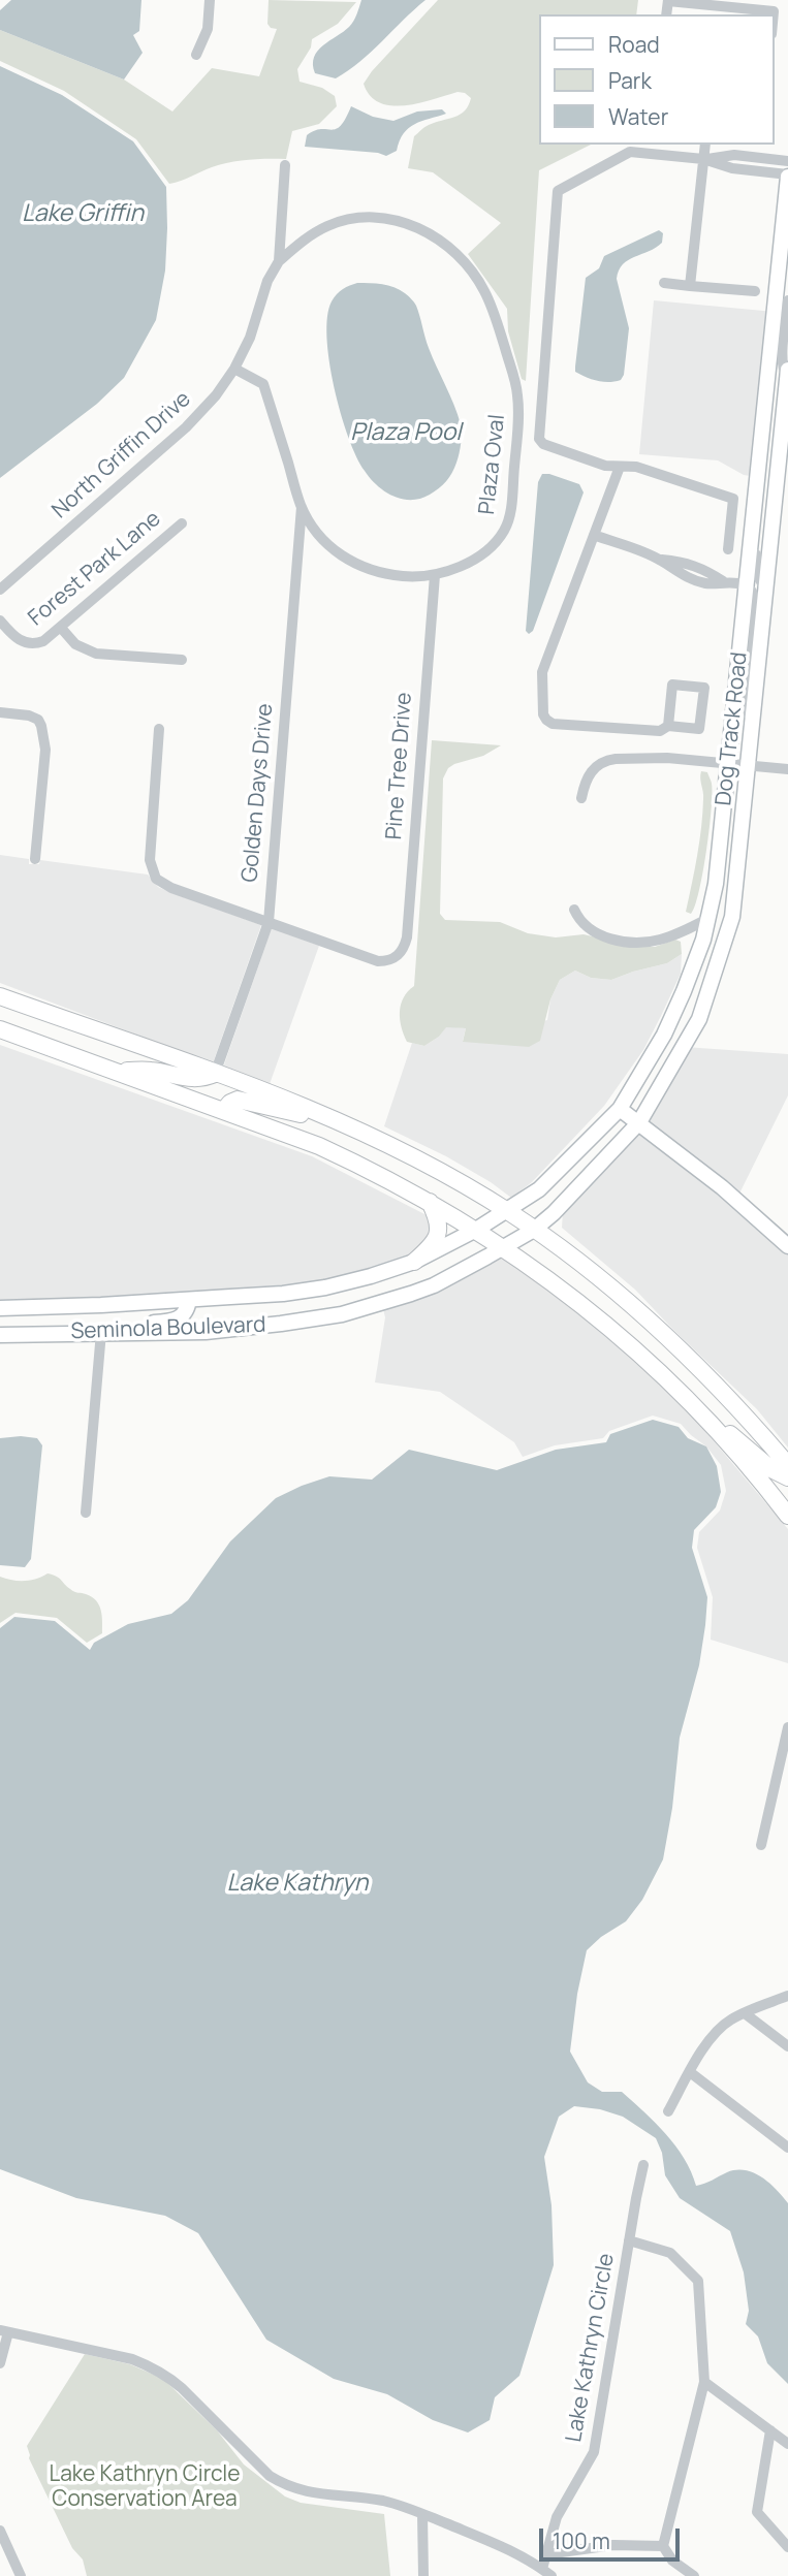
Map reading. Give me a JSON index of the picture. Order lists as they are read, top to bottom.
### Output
{
  "streets": {
    "main road": ["Dog Track Road", "Seminola Boulevard"],
    "street": [
      "North Griffin Drive",
      "Plaza Oval",
      "Forest Park Lane",
      "Pine Tree Drive",
      "Golden Days Drive",
      "Lake Kathryn Circle"
    ]
  },
  "crossings": [
    ["North Griffin Drive", "Plaza Oval"],
    ["Plaza Oval", "Pine Tree Drive"],
    ["Plaza Oval", "Golden Days Drive"],
    ["Dog Track Road", "Seminola Boulevard"],
    ["Pine Tree Drive", "Golden Days Drive"]
  ],
  "water": ["Lake Griffin", "Plaza Pool", "Lake Kathryn"],
  "parks": ["Lake Kathryn Circle Conservation Area"],
  "legend": ["Road", "Park", "Water"],
  "scale_bar": "100 m"
}
